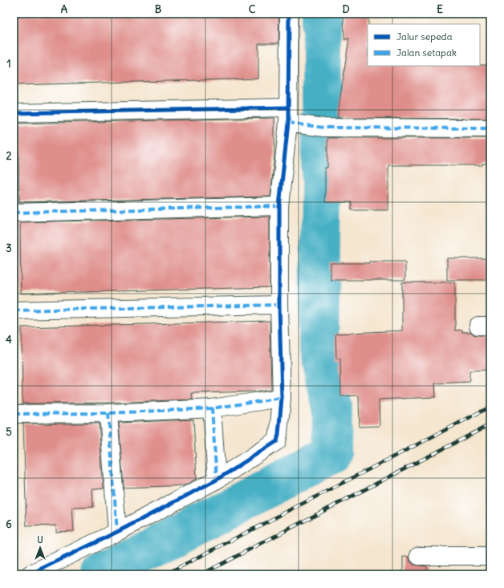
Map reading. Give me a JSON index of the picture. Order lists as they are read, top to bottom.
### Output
{
  "legend": ["Jalur sepeda", "Jalan setapak"],
  "north": "top",
  "grid": {
    "columns": [
      "A",
      "B",
      "C",
      "D",
      "E"
    ],
    "rows": [
      "1",
      "2",
      "3",
      "4",
      "5",
      "6"
    ]
  }
}
